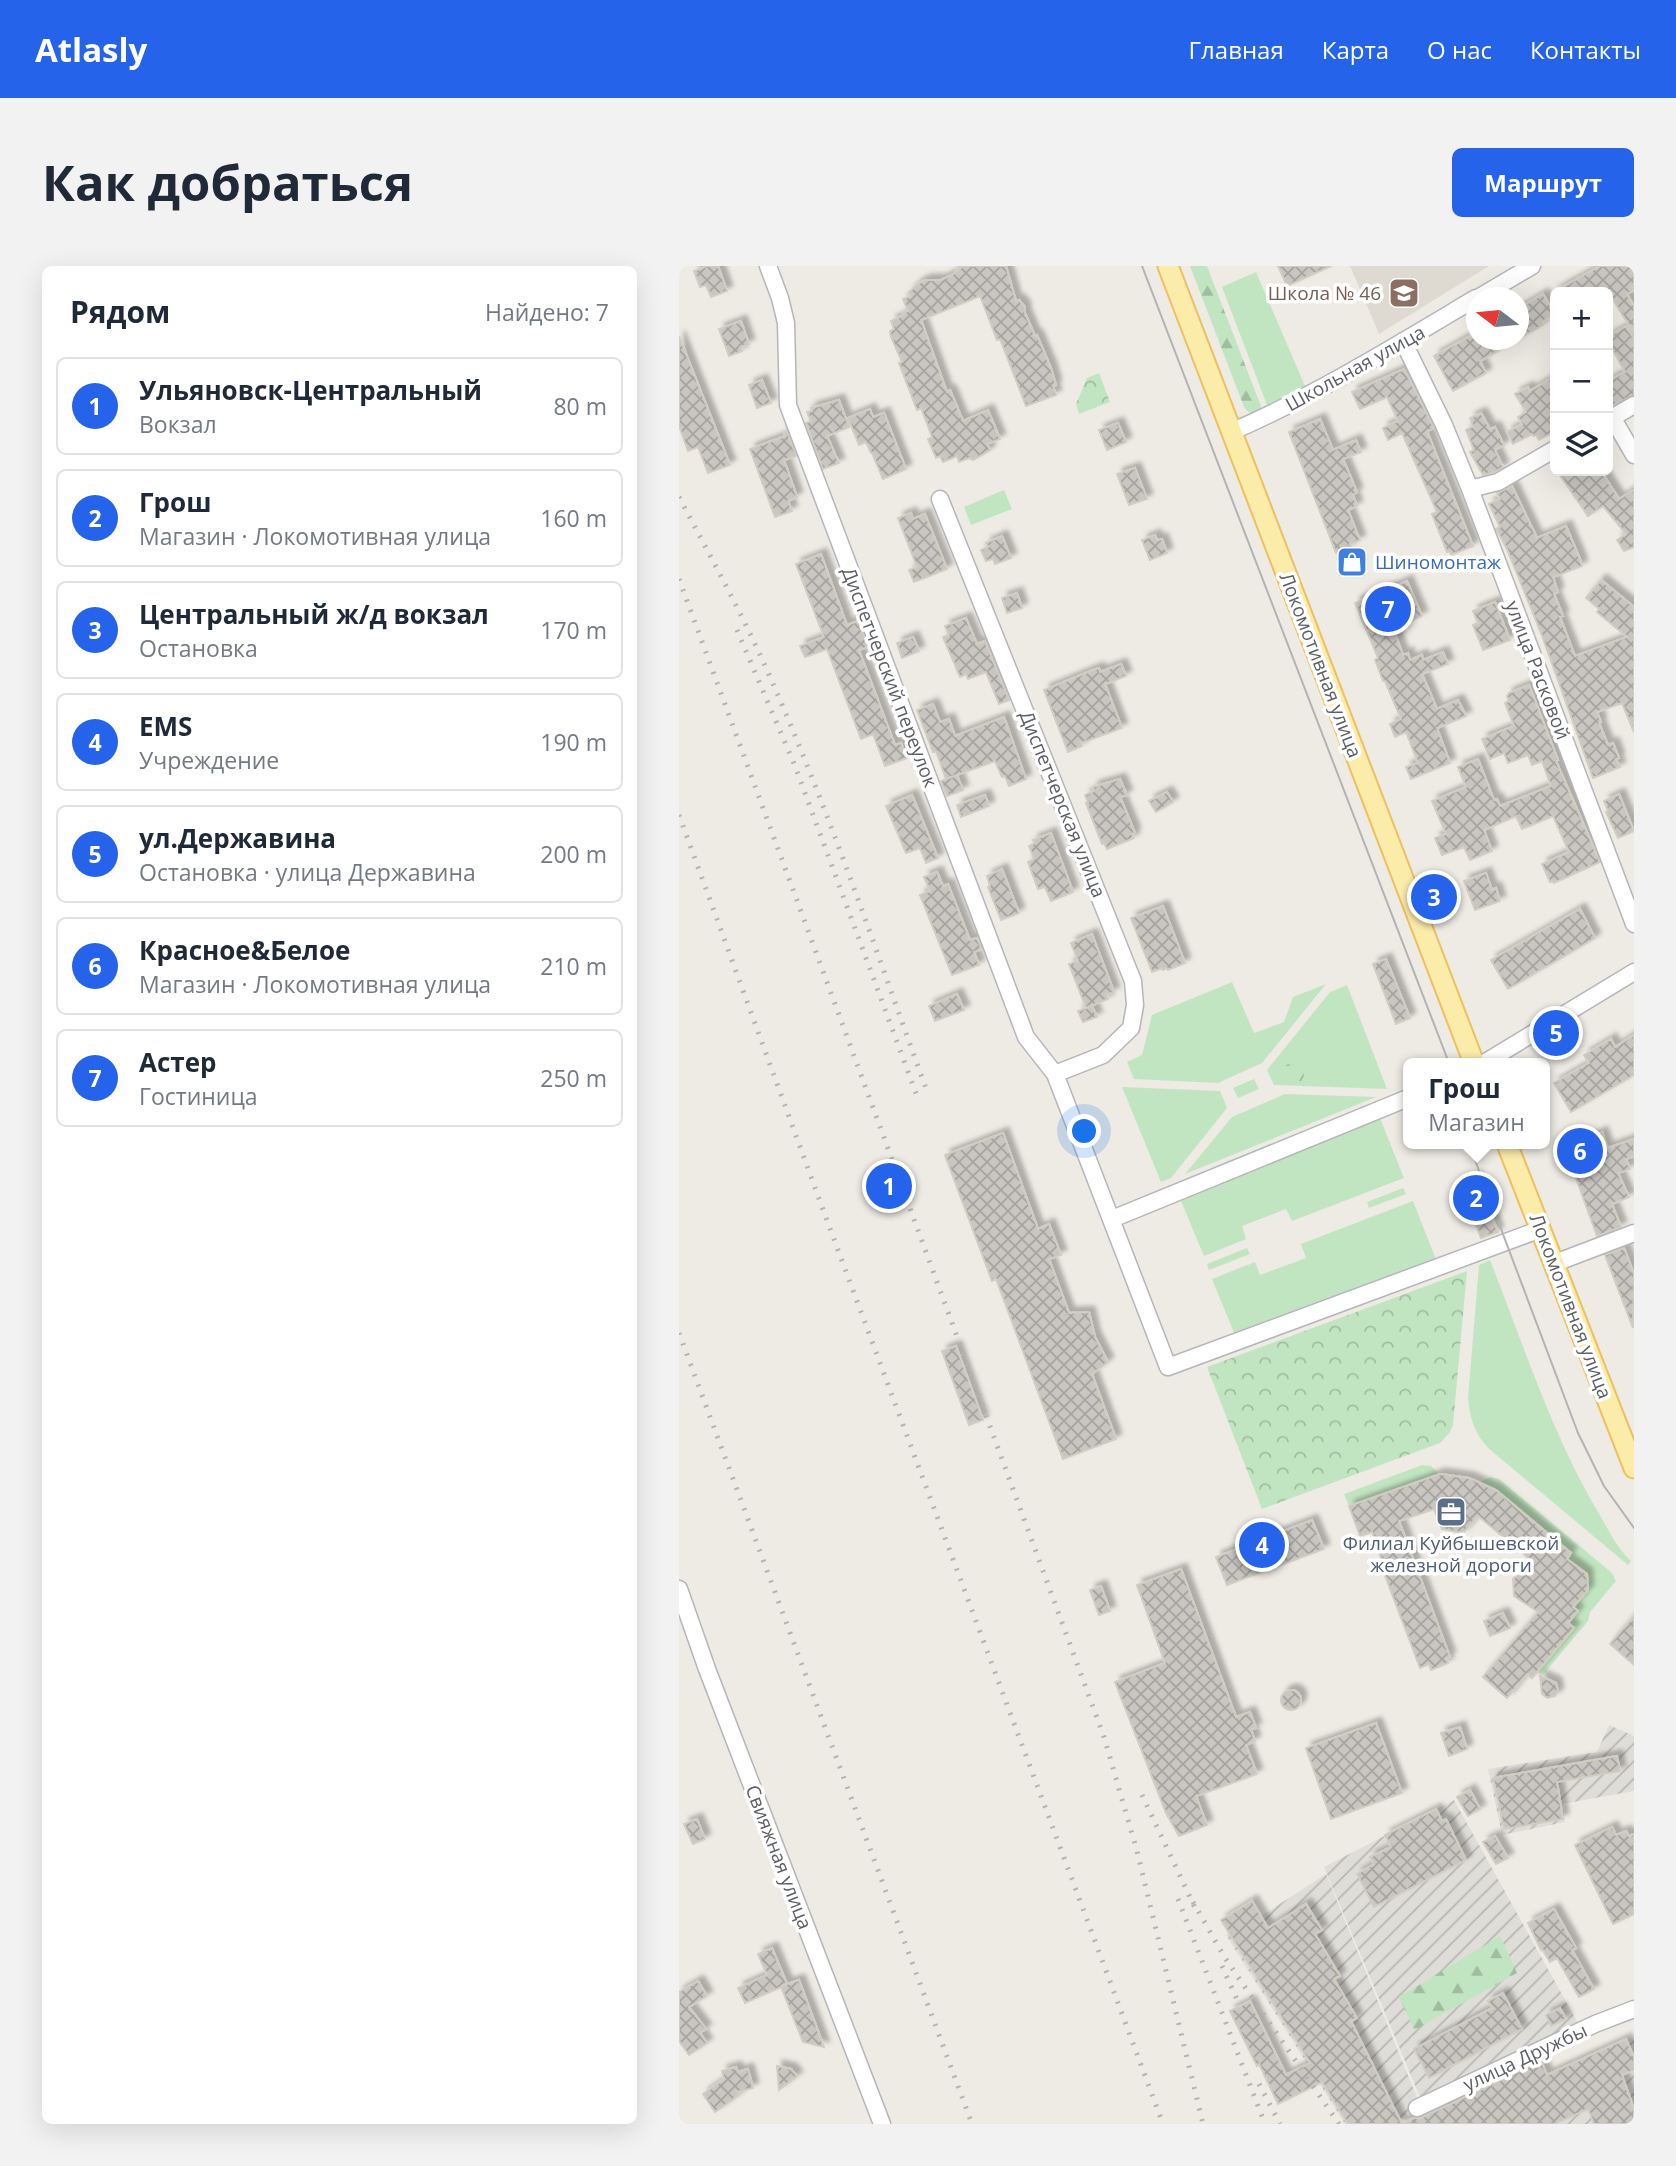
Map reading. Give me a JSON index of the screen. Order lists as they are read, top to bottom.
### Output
{
  "streets": {
    "main road": ["Локомотивная улица"],
    "street": [
      "Школьная улица",
      "улица Расковой",
      "Диспетчерский переулок",
      "Диспетчерская улица",
      "Свияжная улица",
      "улица Дружбы"
    ]
  },
  "crossings": [
    ["Школьная улица", "Локомотивная улица"],
    ["Школьная улица", "улица Расковой"],
    ["Локомотивная улица", "Диспетчерский переулок"],
    ["Диспетчерский переулок", "Диспетчерская улица"]
  ],
  "places": {
    "school or university": ["Школа № 46"],
    "shop": ["Шиномонтаж"],
    "office": ["Филиал Куйбышевской железной дороги"]
  },
  "north": "left",
  "page": {
    "header": "Atlasly",
    "nav": [
      "Главная",
      "Карта",
      "О нас",
      "Контакты"
    ],
    "buttons": "Маршрут",
    "title": "Как добраться",
    "heading": ["Рядом", "Найдено: 7"],
    "map_buttons": ["+", "−"],
    "list": [
      {
        "mark": "1",
        "name": "Ульяновск-Центральный",
        "note": "Вокзал",
        "value": "80 m"
      },
      {
        "mark": "2",
        "name": "Грош",
        "note": "Магазин · Локомотивная улица",
        "value": "160 m"
      },
      {
        "mark": "3",
        "name": "Центральный ж/д вокзал",
        "note": "Остановка",
        "value": "170 m"
      },
      {
        "mark": "4",
        "name": "EMS",
        "note": "Учреждение",
        "value": "190 m"
      },
      {
        "mark": "5",
        "name": "ул.Державина",
        "note": "Остановка · улица Державина",
        "value": "200 m"
      },
      {
        "mark": "6",
        "name": "Красное&Белое",
        "note": "Магазин · Локомотивная улица",
        "value": "210 m"
      },
      {
        "mark": "7",
        "name": "Астер",
        "note": "Гостиница",
        "value": "250 m"
      }
    ],
    "pins": [
      "7",
      "3",
      "5",
      "6",
      "1",
      "2",
      "4"
    ],
    "popup": ["Грош", "Магазин"]
  }
}
